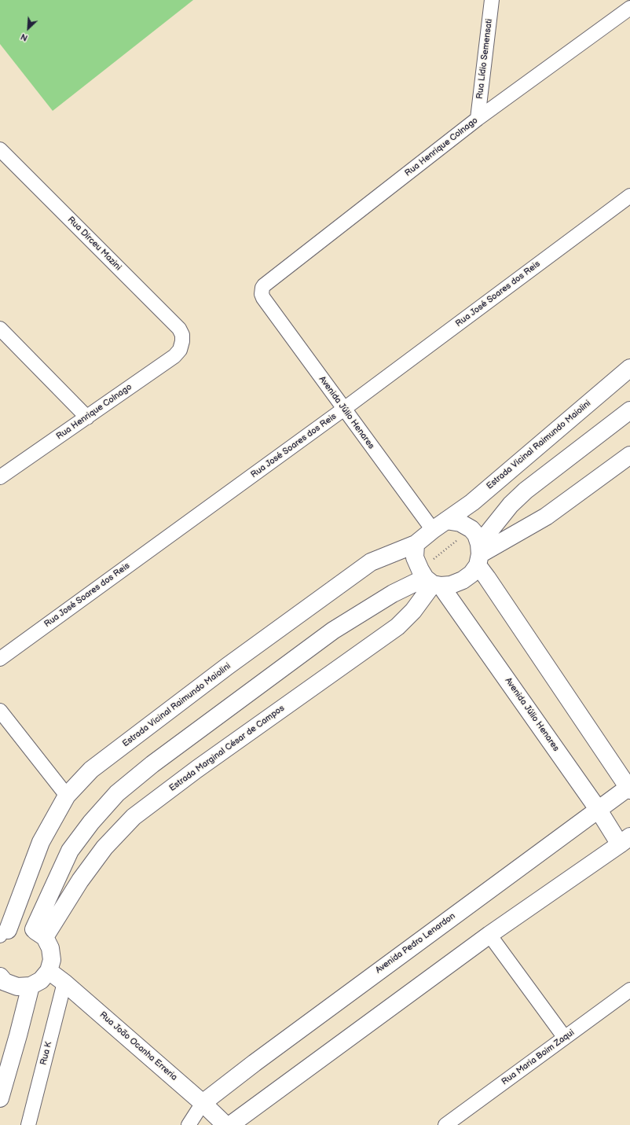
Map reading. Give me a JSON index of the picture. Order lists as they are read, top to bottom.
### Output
{
  "streets": {
    "street": [
      "Rua Lídio Semensati",
      "Rua Henrique Colnago",
      "Rua Dirceu Mazini",
      "Rua José Soares dos Reis",
      "Avenida Júlio Henares",
      "Estrada Vicinal Raimundo Maiolini",
      "Estrada Marginal César de Campos",
      "Avenida Pedro Lenardon",
      "Rua João Ocanha Erreria",
      "Rua K",
      "Rua Maria Boim Zaqui"
    ]
  },
  "crossings": [
    ["Rua Lídio Semensati", "Rua Henrique Colnago"],
    ["Rua Henrique Colnago", "Rua Dirceu Mazini"],
    ["Rua Henrique Colnago", "Avenida Júlio Henares"],
    ["Rua José Soares dos Reis", "Avenida Júlio Henares"],
    ["Avenida Júlio Henares", "Estrada Vicinal Raimundo Maiolini"],
    ["Avenida Júlio Henares", "Estrada Marginal César de Campos"],
    ["Avenida Júlio Henares", "Avenida Pedro Lenardon"],
    ["Estrada Vicinal Raimundo Maiolini", "Estrada Marginal César de Campos"],
    ["Avenida Pedro Lenardon", "Rua João Ocanha Erreria"],
    ["Rua João Ocanha Erreria", "Rua K"]
  ],
  "north": "bottom left"
}
